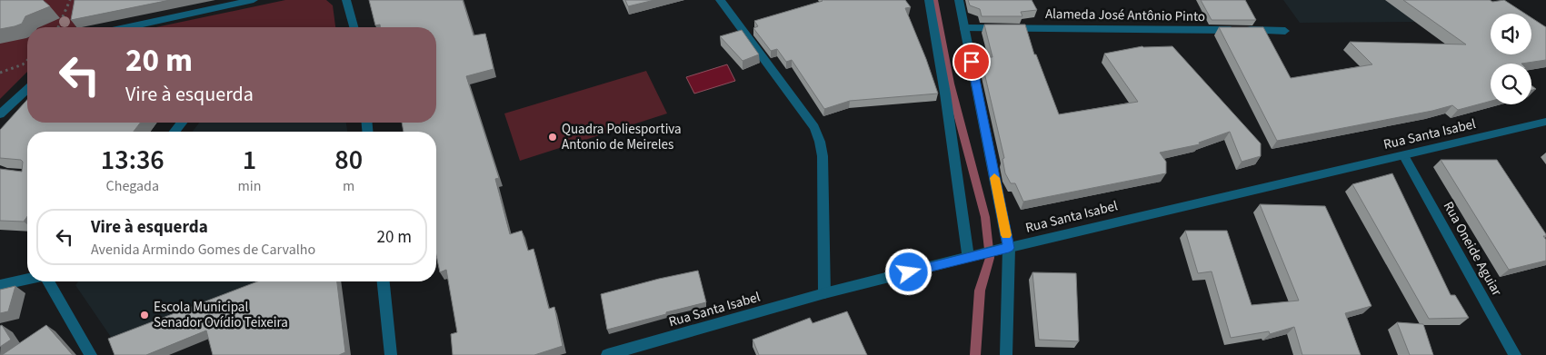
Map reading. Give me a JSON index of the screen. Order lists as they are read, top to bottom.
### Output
{
  "streets": {
    "street": ["Alameda José Antônio Pinto", "Rua Santa Isabel", "Rua Oneide Aguiar"]
  },
  "crossings": [
    ["Rua Santa Isabel", "Rua Oneide Aguiar"]
  ],
  "places": ["Quadra Poliesportiva Antonio de Meireles", "Escola Municipal Senador Ovídio Teixeira"],
  "page": {
    "turn": ["20 m", "Vire à esquerda"],
    "eta": [
      "13:36",
      "Chegada",
      "1",
      "min",
      "80",
      "m"
    ],
    "list": [
      {
        "name": "Vire à esquerda",
        "note": "Avenida Armindo Gomes de Carvalho",
        "value": "20 m"
      }
    ]
  }
}
